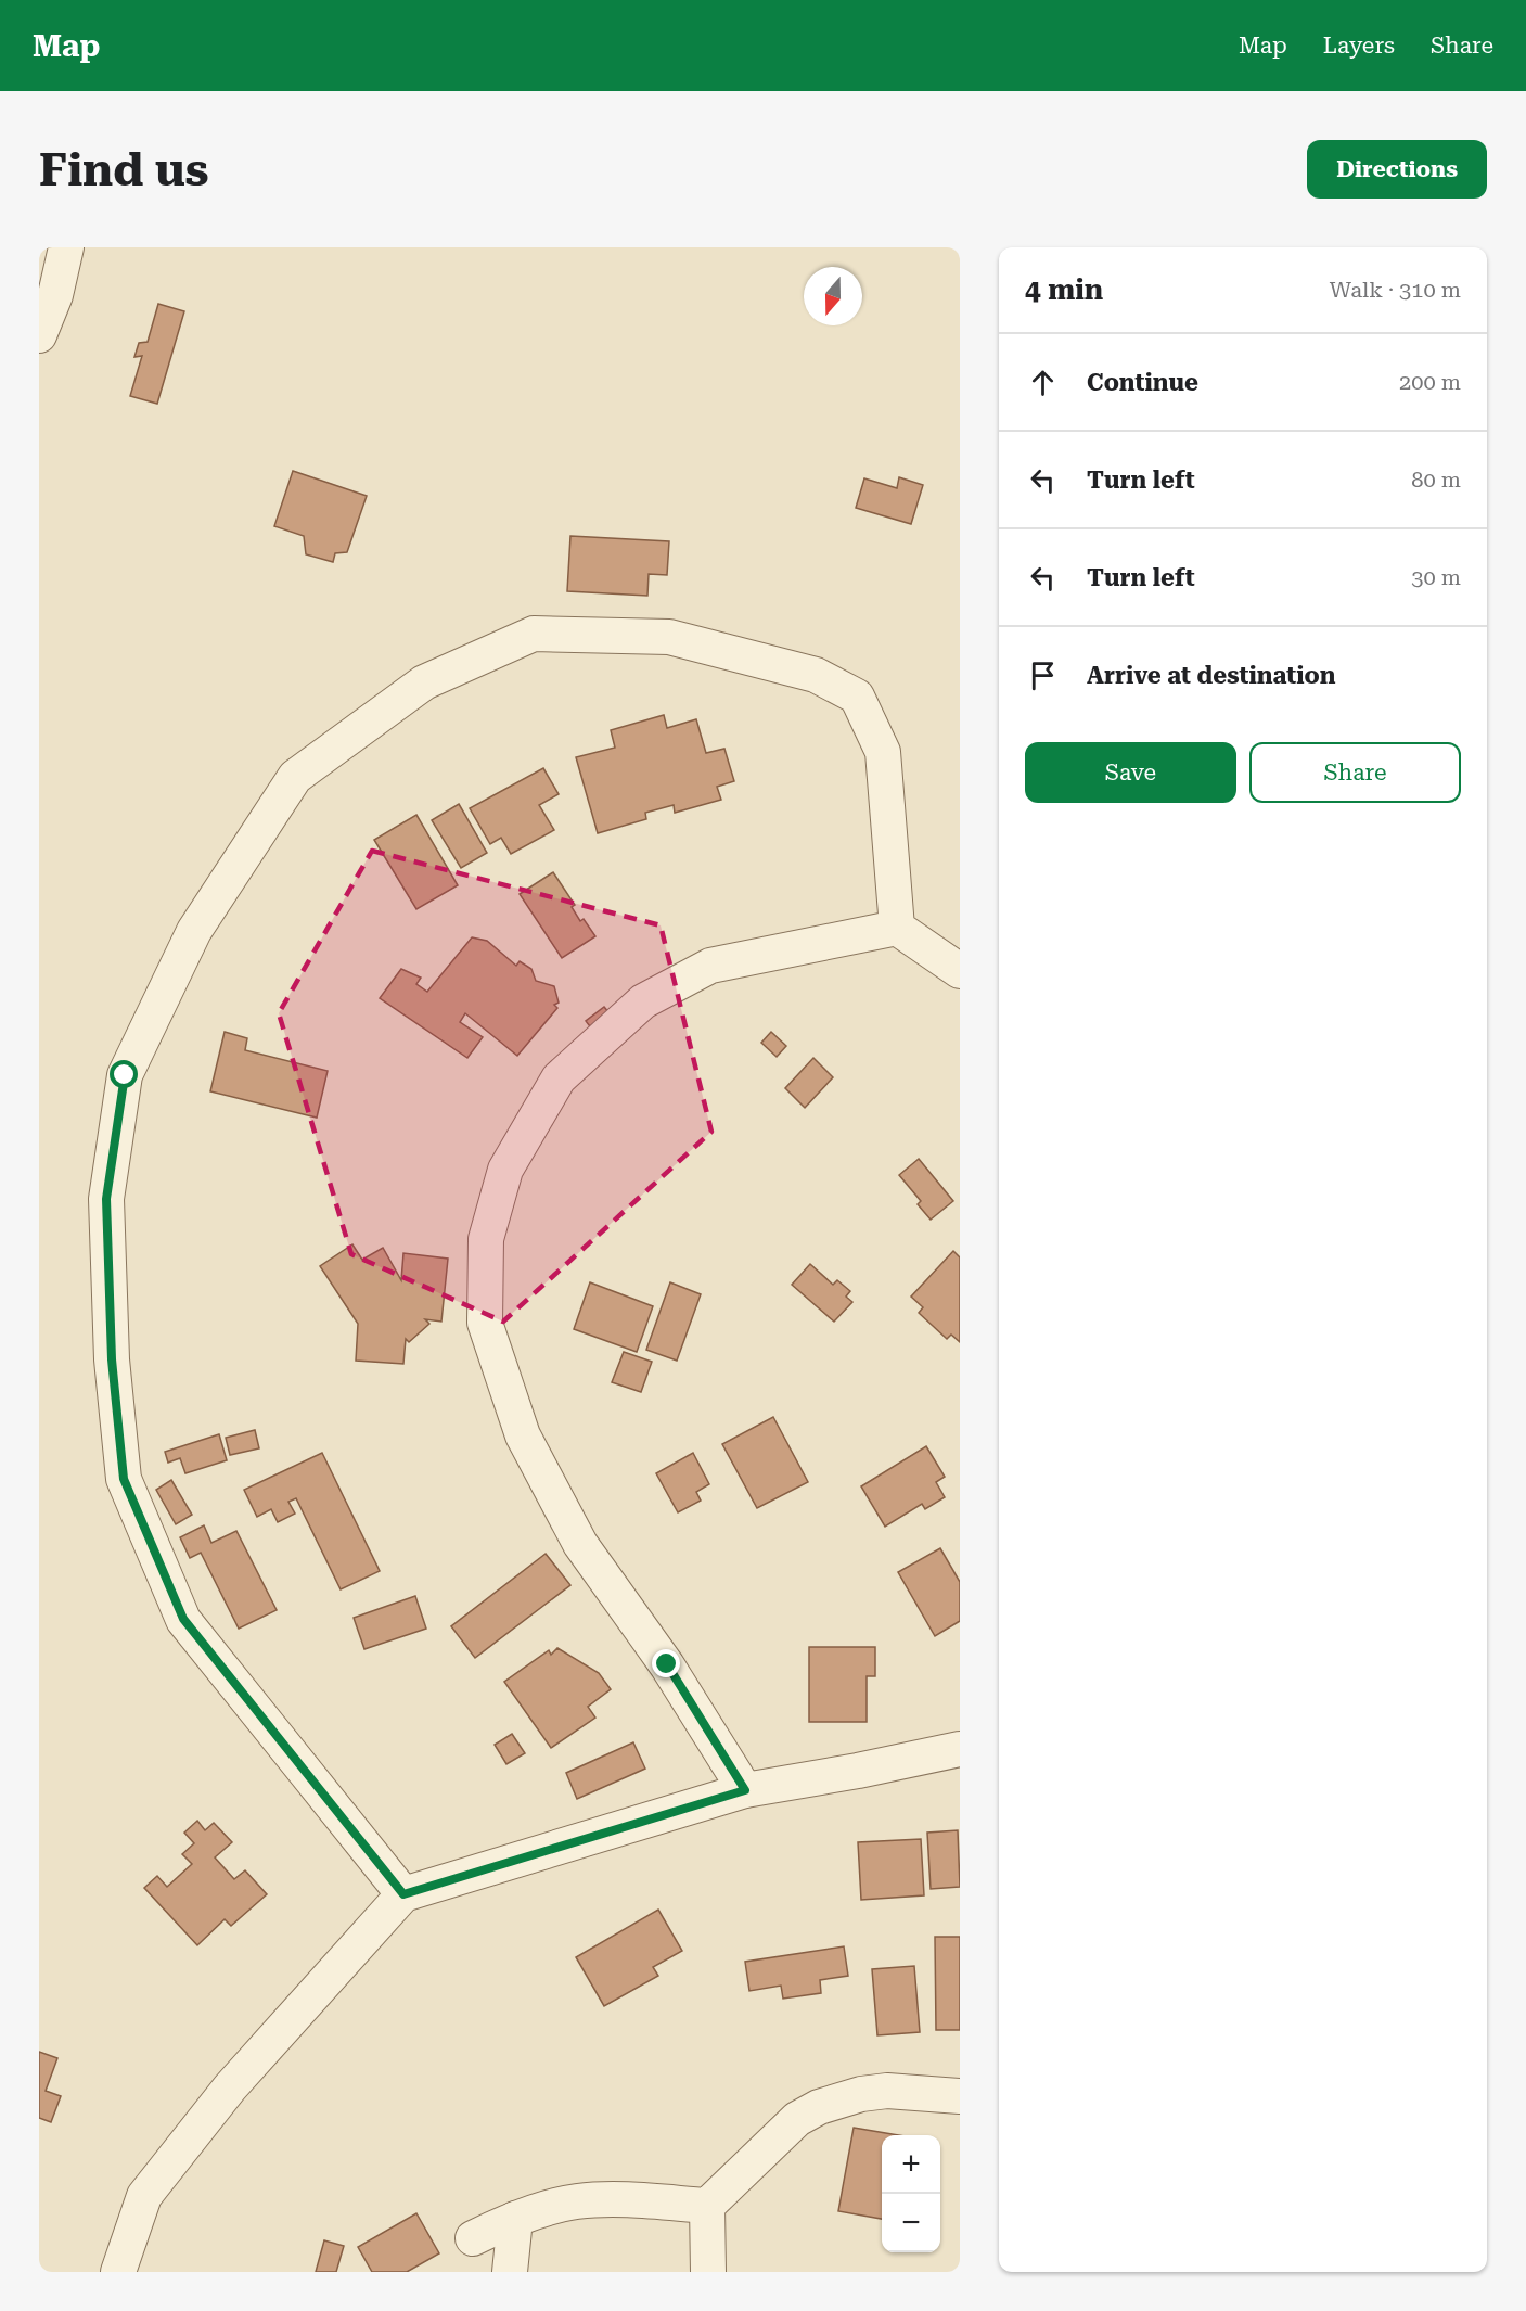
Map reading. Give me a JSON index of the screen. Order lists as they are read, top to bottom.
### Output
{
  "north": "bottom",
  "page": {
    "header": "Map",
    "nav": ["Map", "Layers", "Share"],
    "buttons": [
      "Directions",
      ["Save", "Share"]
    ],
    "title": "Find us",
    "heading": ["4 min", "Walk · 310 m"],
    "list": [
      ["Continue", "200 m"],
      ["Turn left", "80 m"],
      ["Turn left", "30 m"],
      "Arrive at destination"
    ],
    "map_buttons": ["+", "−"]
  }
}
